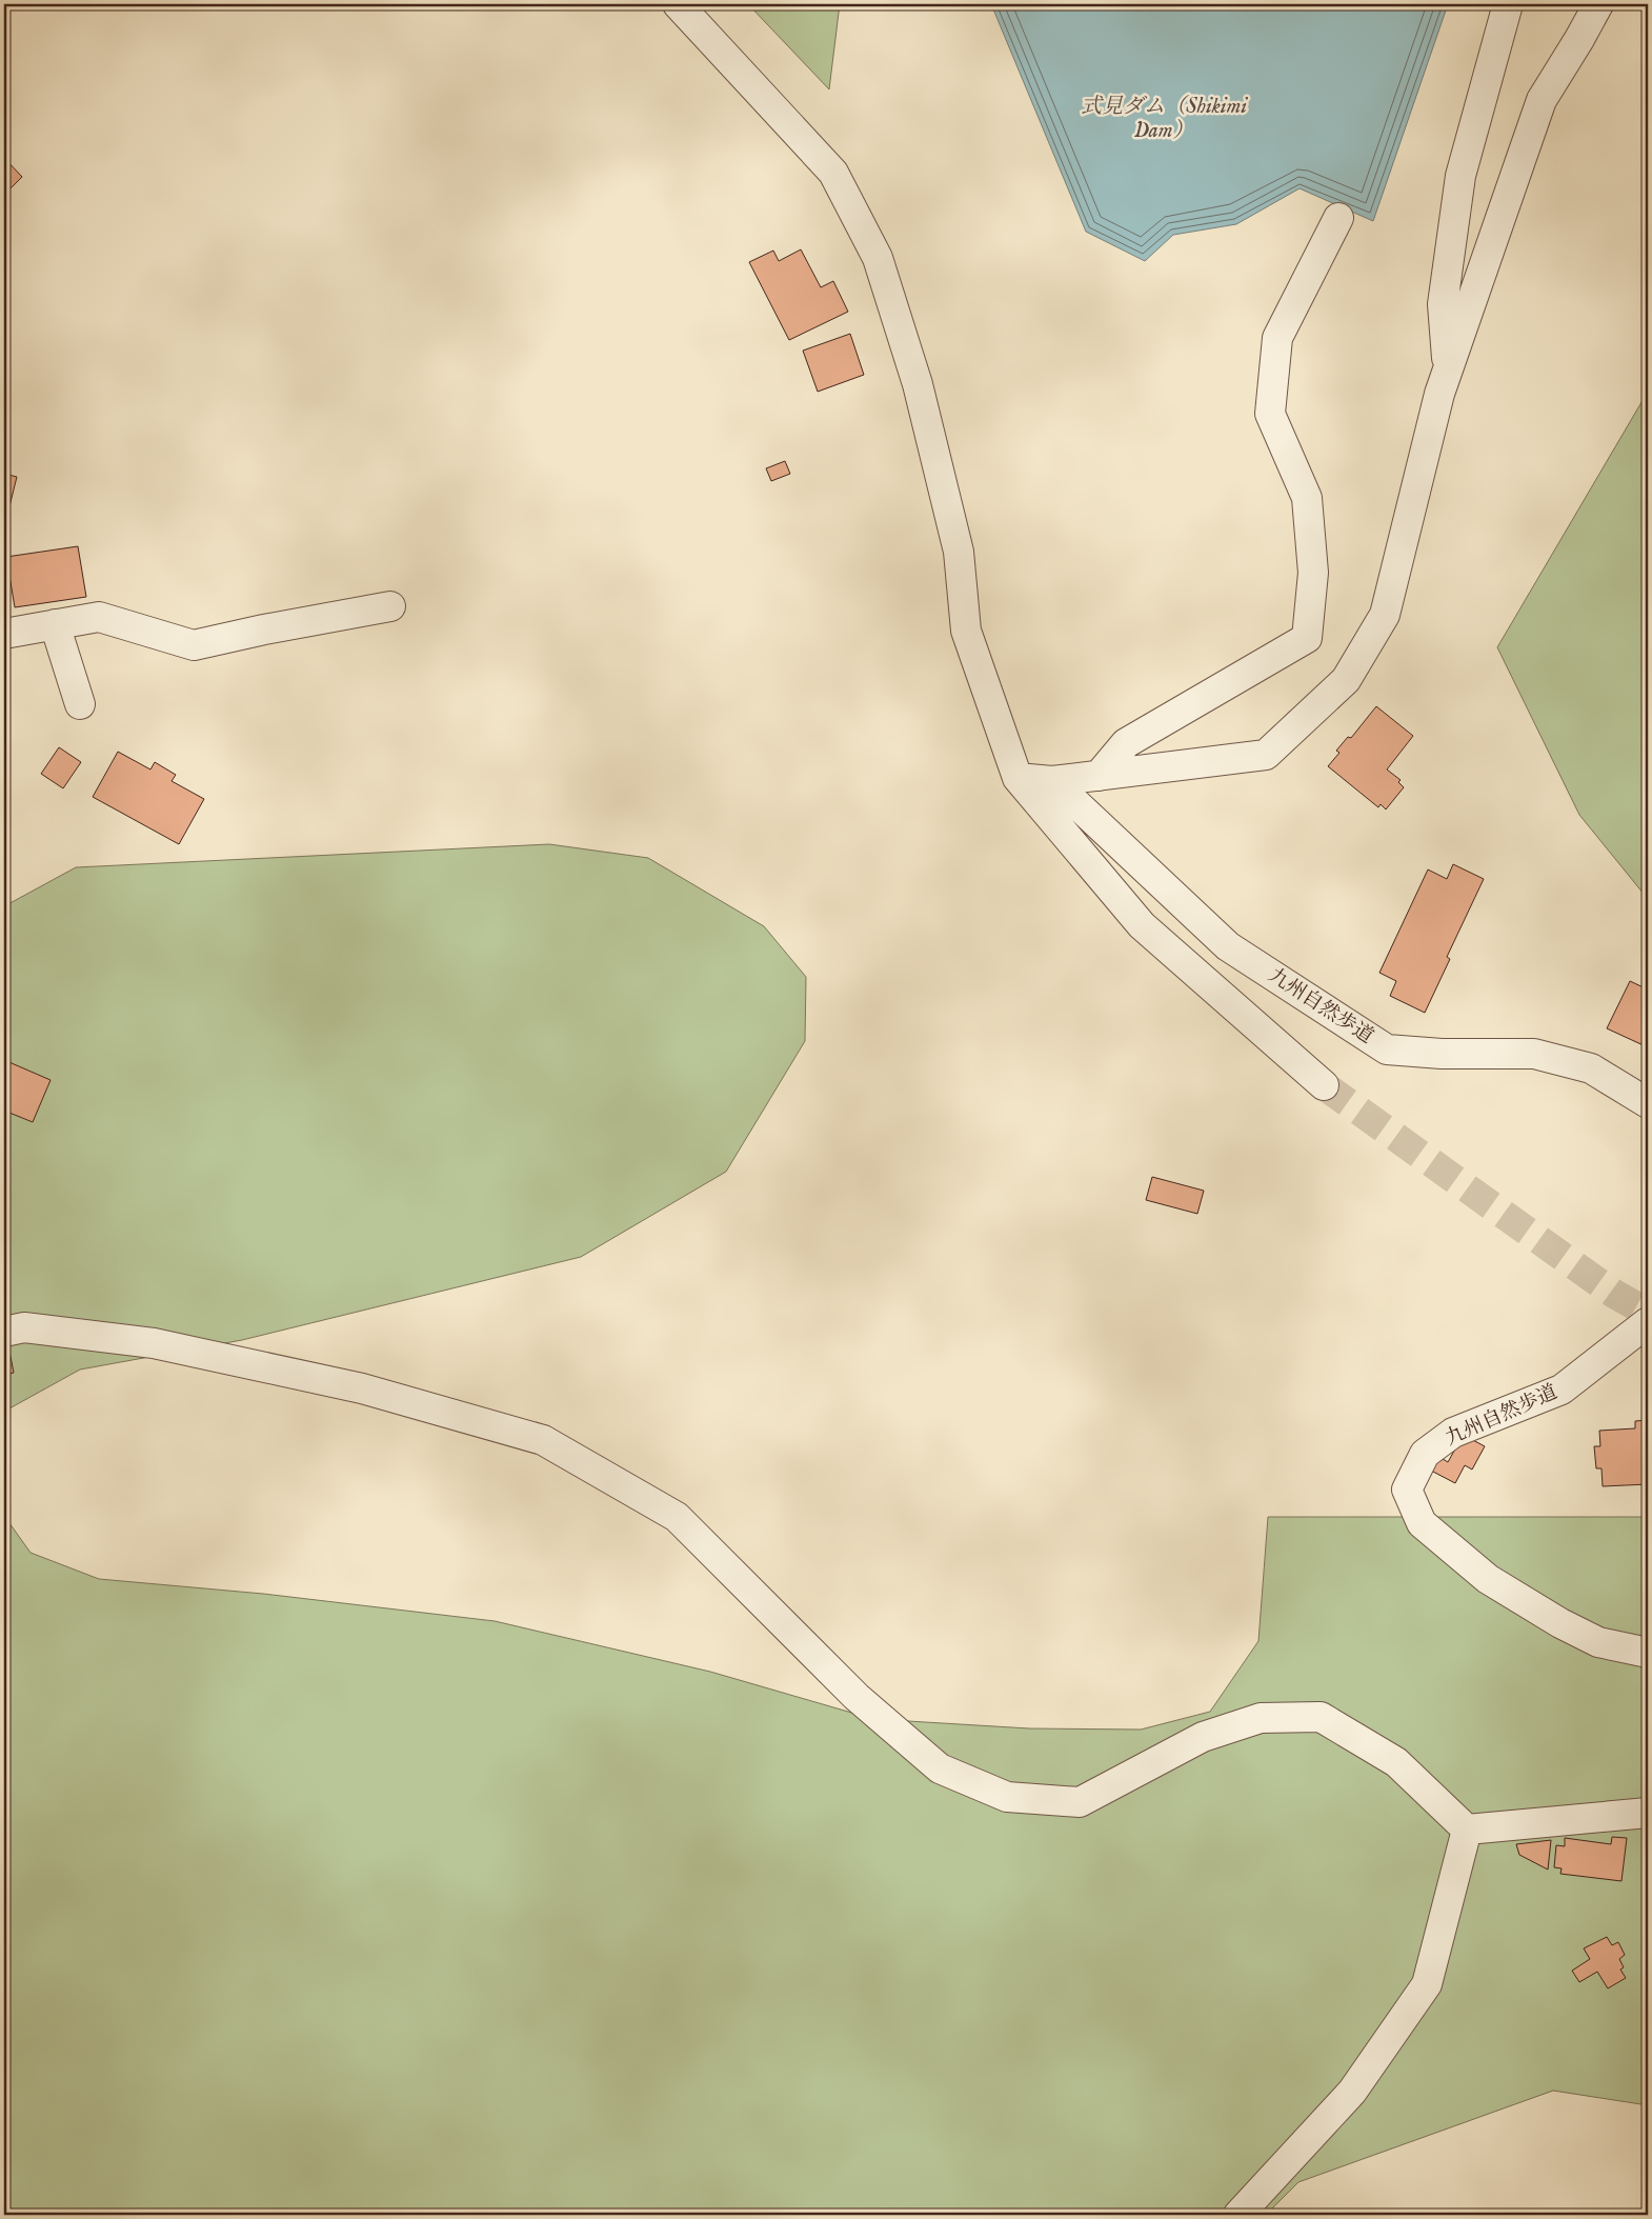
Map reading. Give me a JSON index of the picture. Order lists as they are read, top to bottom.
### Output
{
  "streets": {
    "street": ["九州自然歩道"]
  },
  "water": ["式見ダム（Shikimi Dam）"]
}
